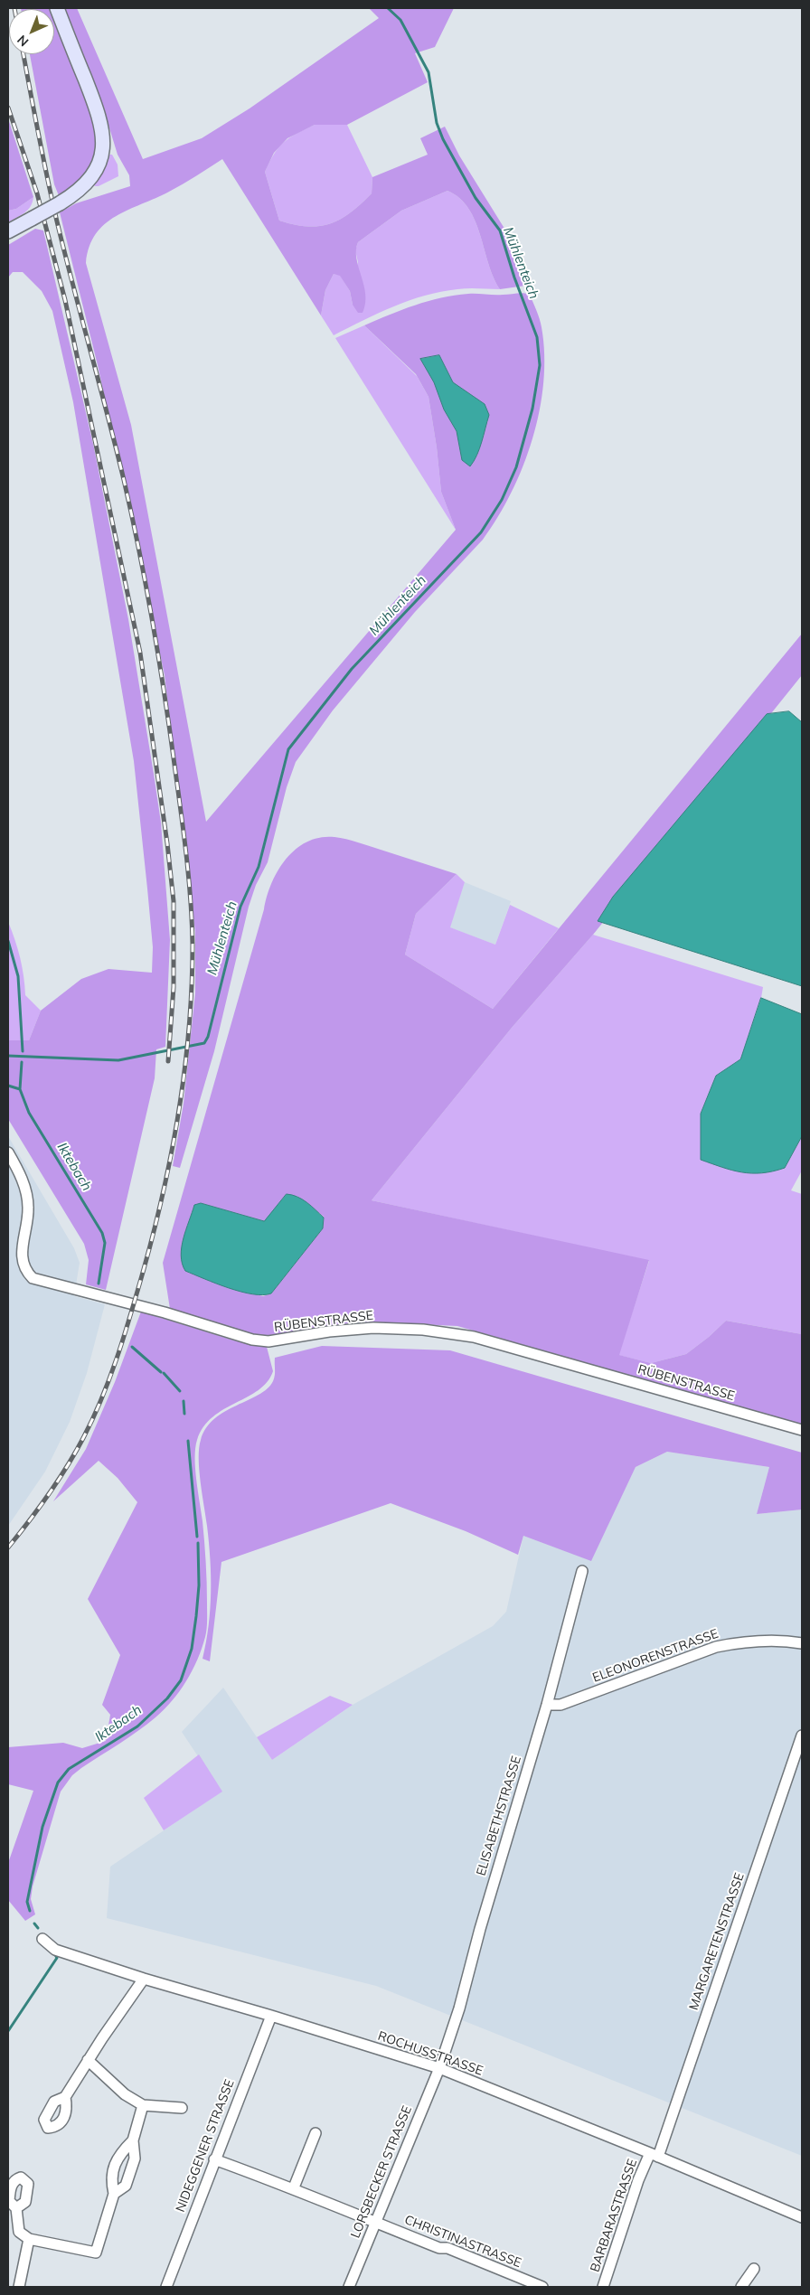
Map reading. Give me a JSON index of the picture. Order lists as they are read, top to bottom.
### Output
{
  "streets": {
    "street": [
      "RÜBENSTRASSE",
      "ELEONORENSTRASSE",
      "ELISABETHSTRASSE",
      "MARGARETENSTRASSE",
      "ROCHUSSTRASSE",
      "NIDEGGENER STRASSE",
      "LORSBECKER STRASSE",
      "BARBARASTRASSE",
      "CHRISTINASTRASSE"
    ]
  },
  "crossings": [
    ["ELEONORENSTRASSE", "ELISABETHSTRASSE"],
    ["ELISABETHSTRASSE", "ROCHUSSTRASSE"],
    ["ELISABETHSTRASSE", "LORSBECKER STRASSE"],
    ["MARGARETENSTRASSE", "ROCHUSSTRASSE"],
    ["MARGARETENSTRASSE", "BARBARASTRASSE"],
    ["ROCHUSSTRASSE", "NIDEGGENER STRASSE"],
    ["ROCHUSSTRASSE", "LORSBECKER STRASSE"],
    ["ROCHUSSTRASSE", "BARBARASTRASSE"],
    ["NIDEGGENER STRASSE", "CHRISTINASTRASSE"],
    ["LORSBECKER STRASSE", "CHRISTINASTRASSE"]
  ],
  "water": ["Mühlenteich", "Iktebach"],
  "north": "bottom left"
}
